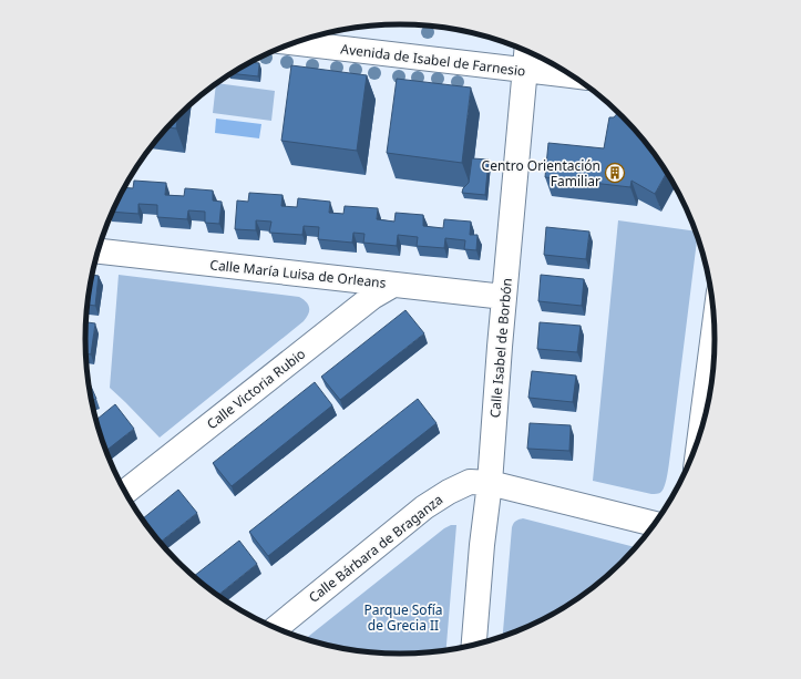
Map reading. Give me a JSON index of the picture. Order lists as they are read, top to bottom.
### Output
{
  "streets": {
    "street": [
      "Avenida de Isabel de Farnesio",
      "Calle María Luisa de Orleans",
      "Calle Isabel de Borbón",
      "Calle Victoria Rubio",
      "Calle Bárbara de Braganza"
    ]
  },
  "crossings": [
    ["Avenida de Isabel de Farnesio", "Calle Isabel de Borbón"],
    ["Calle María Luisa de Orleans", "Calle Isabel de Borbón"],
    ["Calle María Luisa de Orleans", "Calle Victoria Rubio"],
    ["Calle Isabel de Borbón", "Calle Bárbara de Braganza"]
  ],
  "parks": ["Parque Sofía de Grecia II"],
  "places": {
    "building": ["Centro Orientación Familiar"]
  }
}
